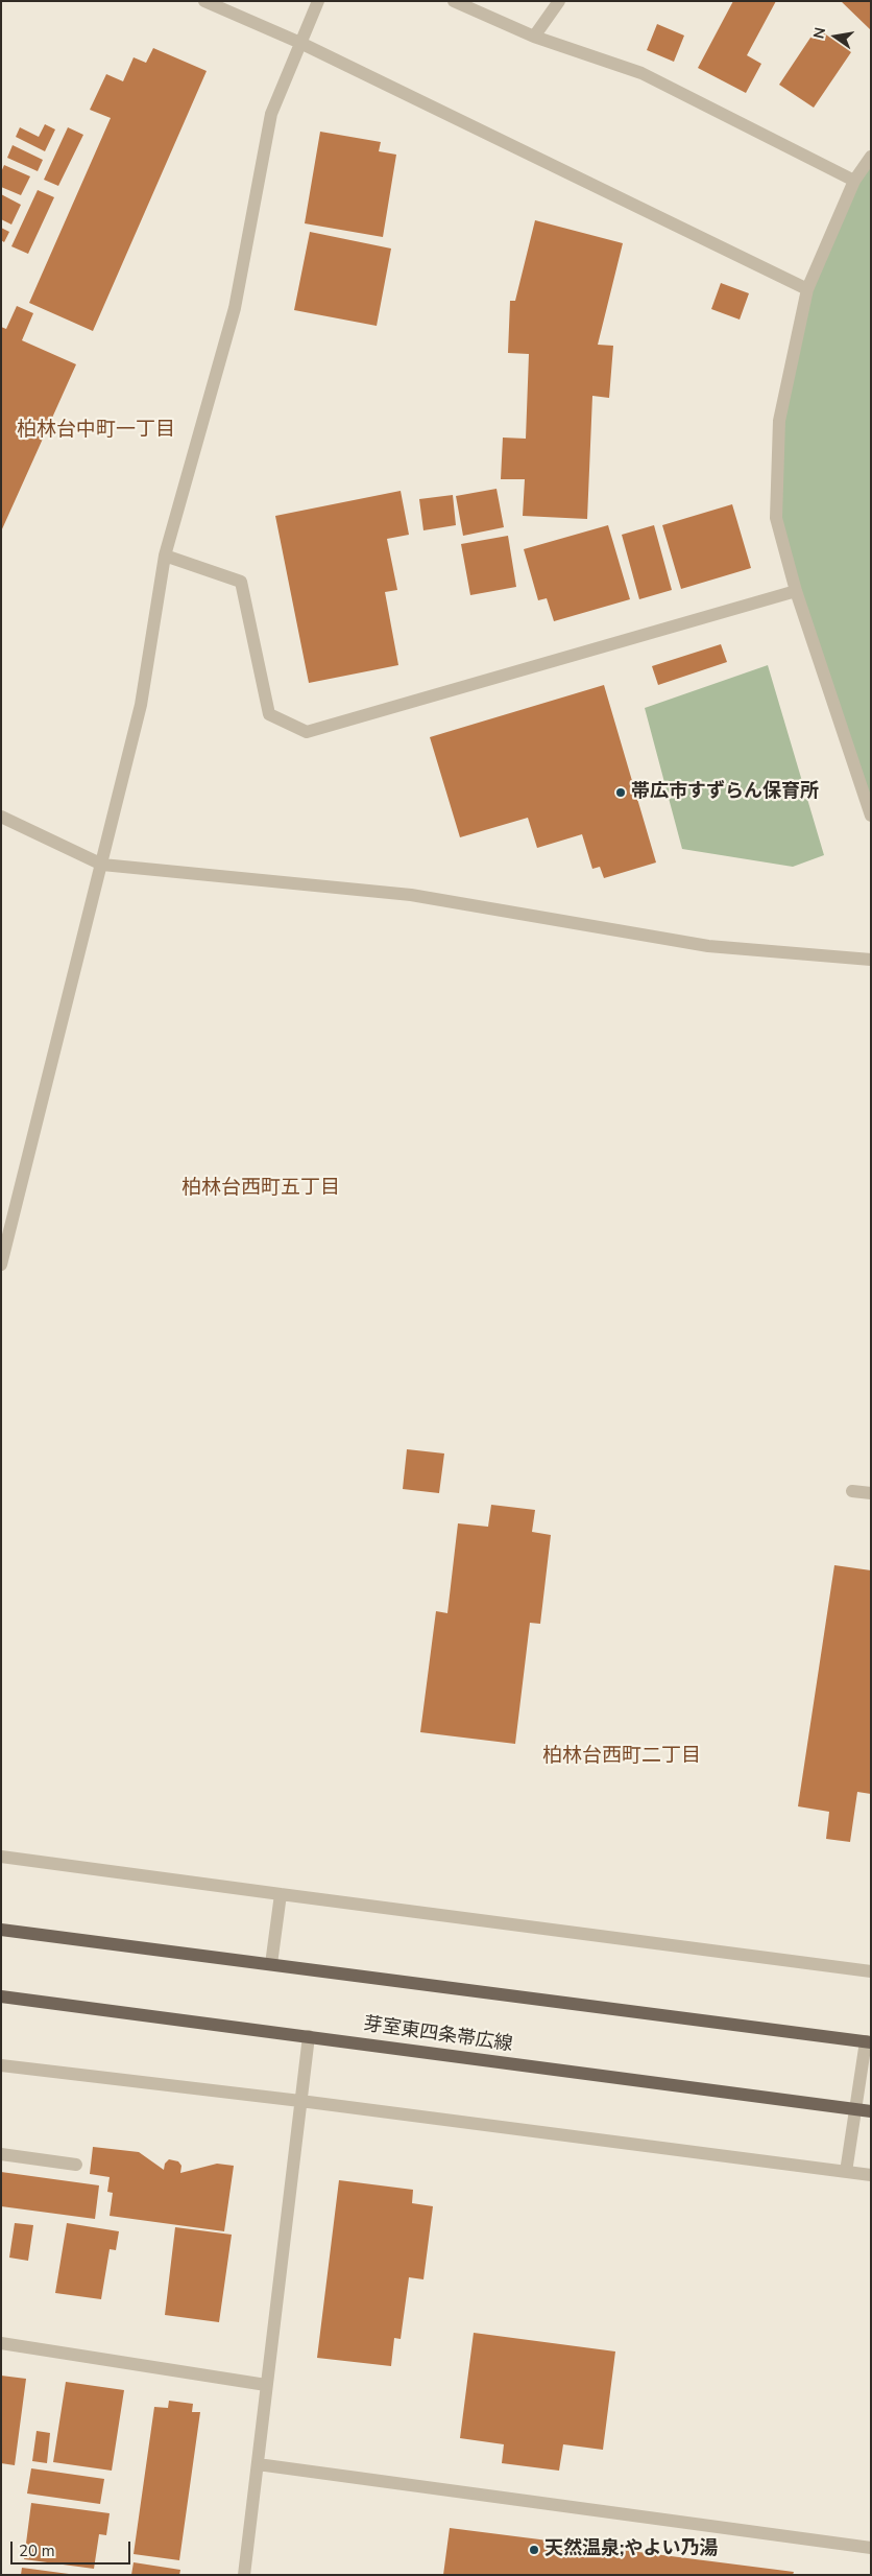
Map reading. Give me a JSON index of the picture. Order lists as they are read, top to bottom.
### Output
{
  "streets": {
    "main road": ["芽室東四条帯広線"]
  },
  "districts": ["柏林台中町一丁目", "柏林台西町五丁目", "柏林台西町二丁目"],
  "places": ["帯広市すずらん保育所", "天然温泉;やよい乃湯"],
  "scale_bar": "20 m",
  "north": "left"
}
